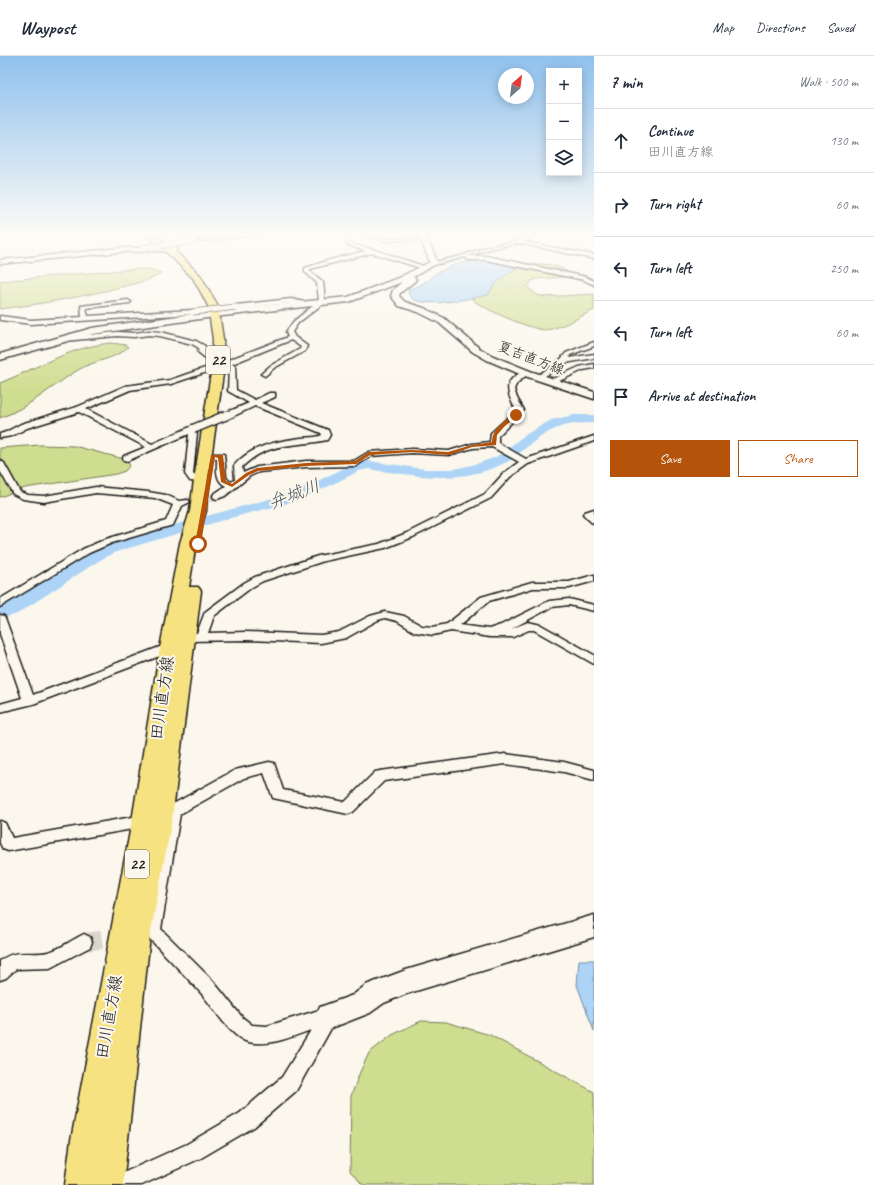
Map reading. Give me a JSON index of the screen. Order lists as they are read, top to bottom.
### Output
{
  "streets": {
    "main road": ["夏吉直方線", "22", "田川直方線"]
  },
  "water": ["弁城川"],
  "north": "top right",
  "page": {
    "header": "Waypost",
    "nav": ["Map", "Directions", "Saved"],
    "heading": ["7 min", "Walk · 500 m"],
    "map_buttons": ["+", "−"],
    "list": [
      ["Continue", "田川直方線", "130 m"],
      ["Turn right", "60 m"],
      ["Turn left", "250 m"],
      ["Turn left", "60 m"],
      "Arrive at destination"
    ],
    "buttons": ["Save", "Share"]
  }
}
